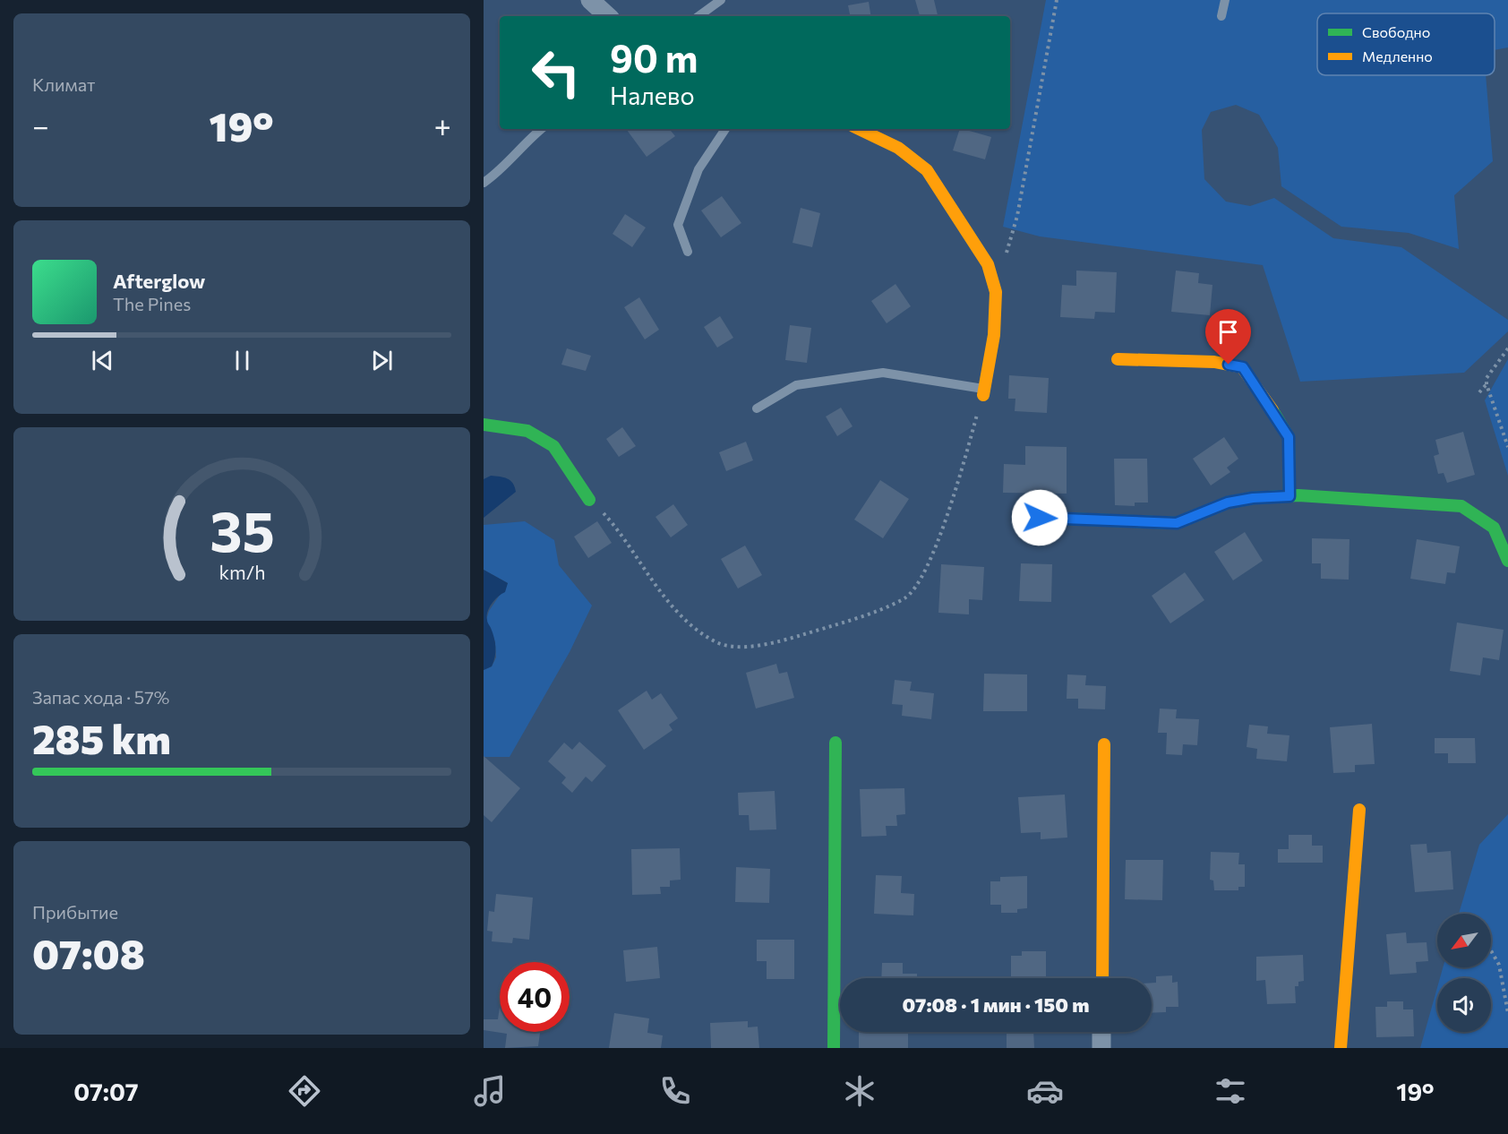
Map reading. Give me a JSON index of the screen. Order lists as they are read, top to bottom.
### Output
{
  "legend": ["Свободно", "Медленно"],
  "north": "bottom left",
  "page": {
    "tile": [
      "Климат",
      ["Запас хода · 57%", "285 km"],
      ["Прибытие", "07:08"]
    ],
    "turn": ["90 m", "Налево"],
    "heat": ["−", "19°", "+"],
    "song": ["Afterglow", "The Pines"],
    "limit": "40",
    "trip": "07:08 · 1 мин · 150 m",
    "tabs": ["07:07", "19°"],
    "gauge": ["35", "km/h"]
  }
}
